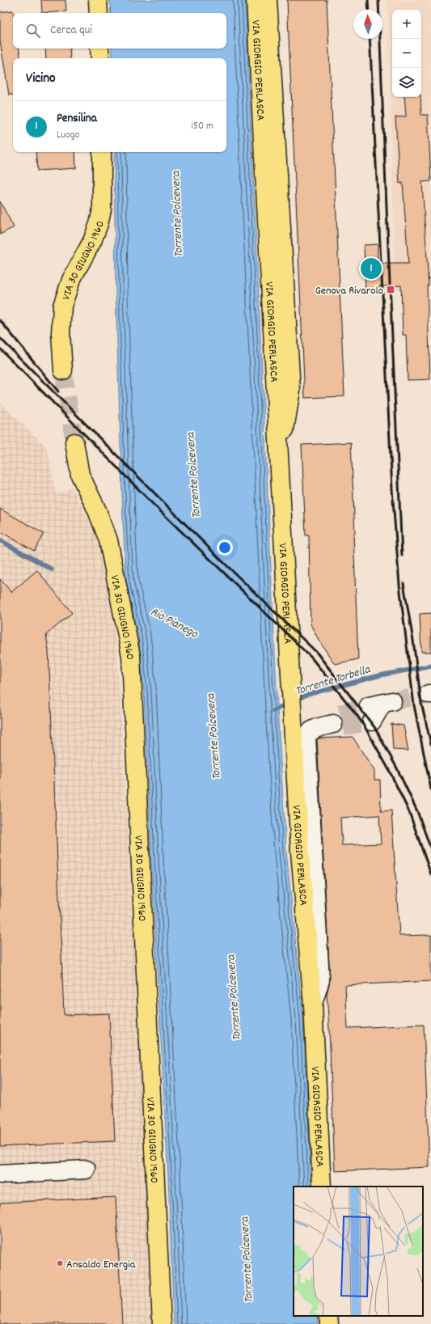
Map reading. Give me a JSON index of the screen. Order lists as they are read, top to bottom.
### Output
{
  "streets": {
    "main road": ["VIA GIORGIO PERLASCA", "VIA 30 GIUGNO 1960"]
  },
  "water": ["Torrente Polcevera", "Rio Pianego", "Torrente Torbella"],
  "places": {
    "transit": ["Genova Rivarolo"],
    "other": ["Ansaldo Energia"]
  },
  "north": "top",
  "page": {
    "map_buttons": ["+", "−"],
    "search": "Cerca qui",
    "heading": "Vicino",
    "list": [
      {
        "mark": "1",
        "name": "Pensilina",
        "note": "Luogo",
        "value": "150 m"
      }
    ],
    "pins": "1"
  }
}
